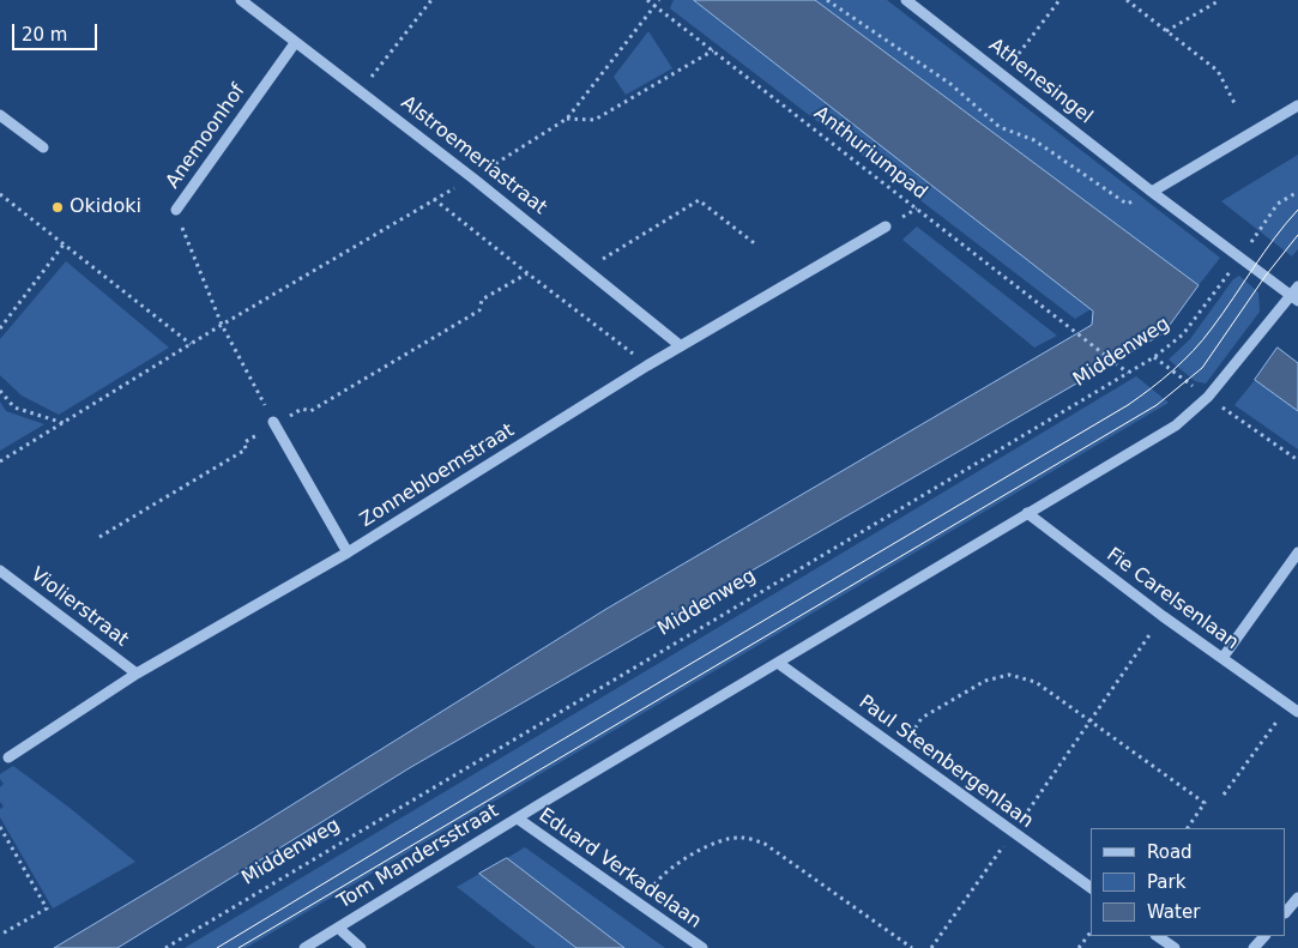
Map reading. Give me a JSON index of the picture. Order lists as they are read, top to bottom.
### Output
{
  "streets": {
    "street": [
      "Athenesingel",
      "Anemoonhof",
      "Alstroemeriastraat",
      "Zonnebloemstraat",
      "Fie Carelsenlaan",
      "Violierstraat",
      "Paul Steenbergenlaan",
      "Tom Mandersstraat",
      "Eduard Verkadelaan"
    ],
    "path": ["Anthuriumpad", "Middenweg"]
  },
  "crossings": [
    ["Anemoonhof", "Alstroemeriastraat"],
    ["Anthuriumpad", "Middenweg"],
    ["Alstroemeriastraat", "Zonnebloemstraat"],
    ["Zonnebloemstraat", "Violierstraat"],
    ["Tom Mandersstraat", "Eduard Verkadelaan"]
  ],
  "places": ["Okidoki"],
  "legend": ["Road", "Park", "Water"],
  "scale_bar": "20 m"
}
